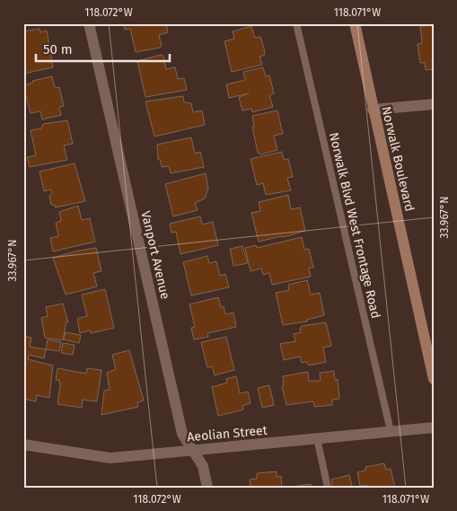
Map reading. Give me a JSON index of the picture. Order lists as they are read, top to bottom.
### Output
{
  "streets": {
    "main road": ["Norwalk Boulevard"],
    "street": ["Vanport Avenue", "Aeolian Street"],
    "lane": ["Norwalk Blvd West Frontage Road"]
  },
  "crossings": [
    ["Norwalk Blvd West Frontage Road", "Aeolian Street"],
    ["Vanport Avenue", "Aeolian Street"]
  ],
  "scale_bar": "50 m",
  "coordinates": ["118.072°W", "118.071°W", "33.967°N"]
}
